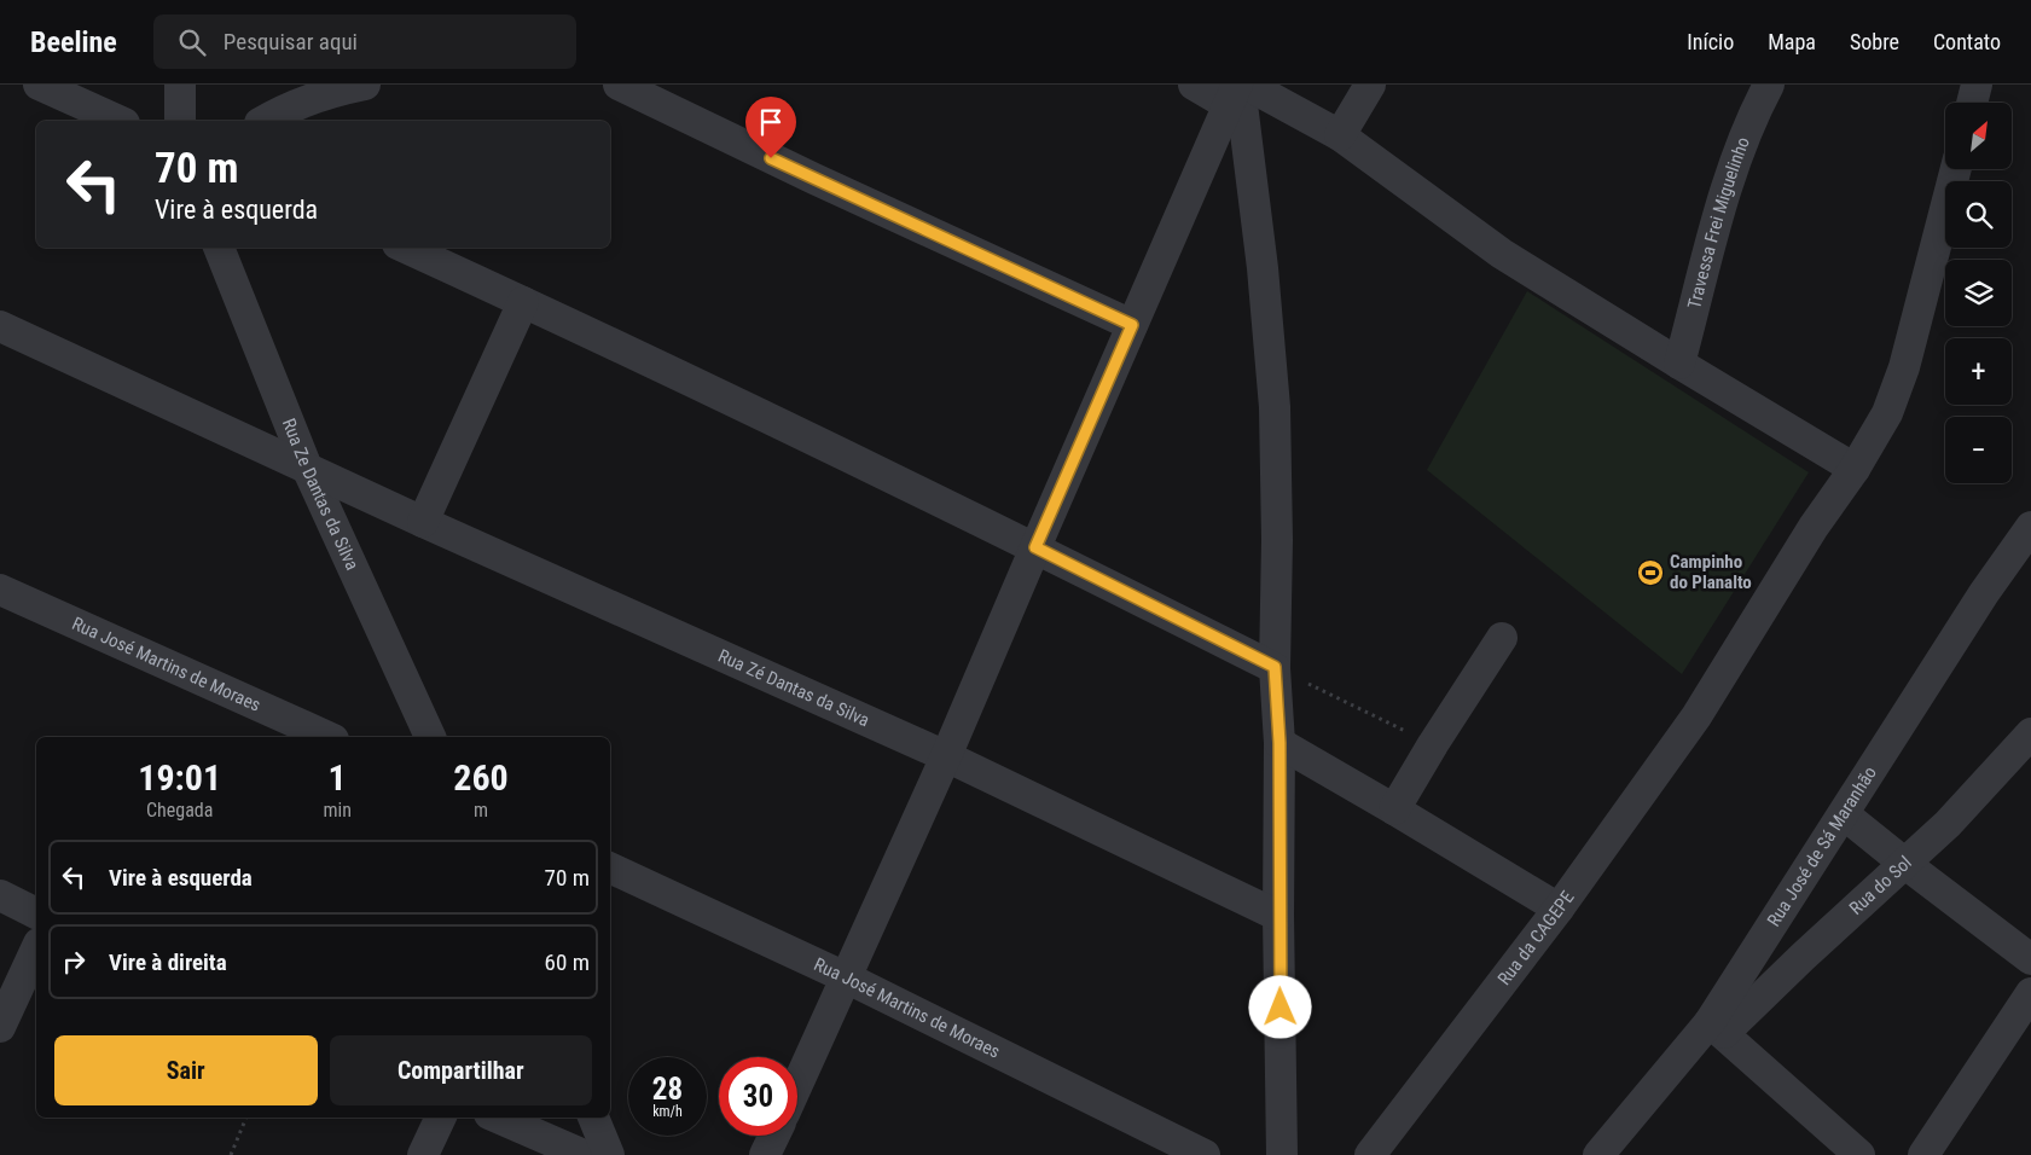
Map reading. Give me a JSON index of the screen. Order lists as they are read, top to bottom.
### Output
{
  "streets": {
    "street": [
      "Travessa Frei Miguelinho",
      "Rua Ze Dantas da Silva",
      "Rua José Martins de Moraes",
      "Rua Zé Dantas da Silva",
      "Rua José de Sá Maranhão",
      "Rua do Sol",
      "Rua da CAGEPE"
    ]
  },
  "crossings": [
    ["Rua Ze Dantas da Silva", "Rua Zé Dantas da Silva"],
    ["Rua José de Sá Maranhão", "Rua do Sol"]
  ],
  "places": {
    "sports": ["Campinho do Planalto"]
  },
  "north": "top right",
  "page": {
    "header": "Beeline",
    "search": "Pesquisar aqui",
    "nav": [
      "Início",
      "Mapa",
      "Sobre",
      "Contato"
    ],
    "map_buttons": ["+", "−"],
    "turn": ["70 m", "Vire à esquerda"],
    "eta": [
      "19:01",
      "Chegada",
      "1",
      "min",
      "260",
      "m"
    ],
    "list": [
      {
        "name": "Vire à esquerda",
        "value": "70 m"
      },
      {
        "name": "Vire à direita",
        "value": "60 m"
      }
    ],
    "buttons": ["Sair", "Compartilhar"],
    "speed": "28 km/h",
    "limit": "30"
  }
}
